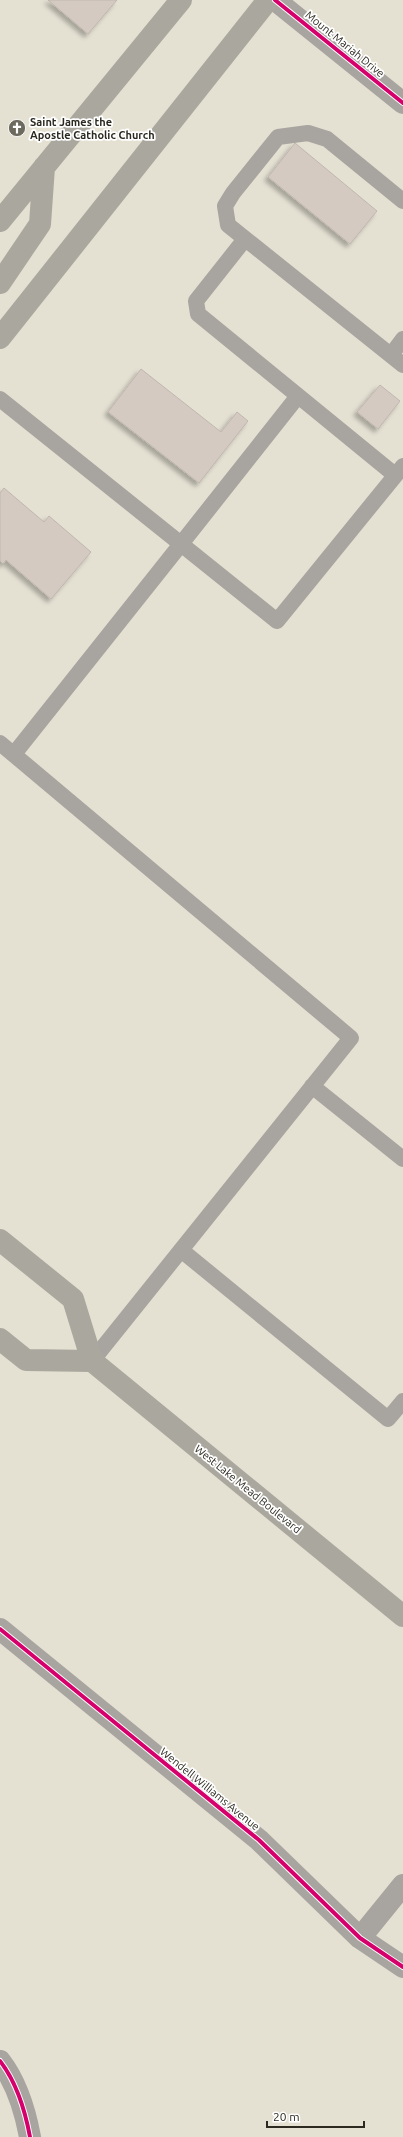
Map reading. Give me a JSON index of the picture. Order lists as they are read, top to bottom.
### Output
{
  "streets": {
    "main road": ["West Lake Mead Boulevard"],
    "street": ["Mount Mariah Drive", "Wendell Williams Avenue"]
  },
  "places": {
    "church": ["Saint James the Apostle Catholic Church"]
  },
  "scale_bar": "20 m"
}
